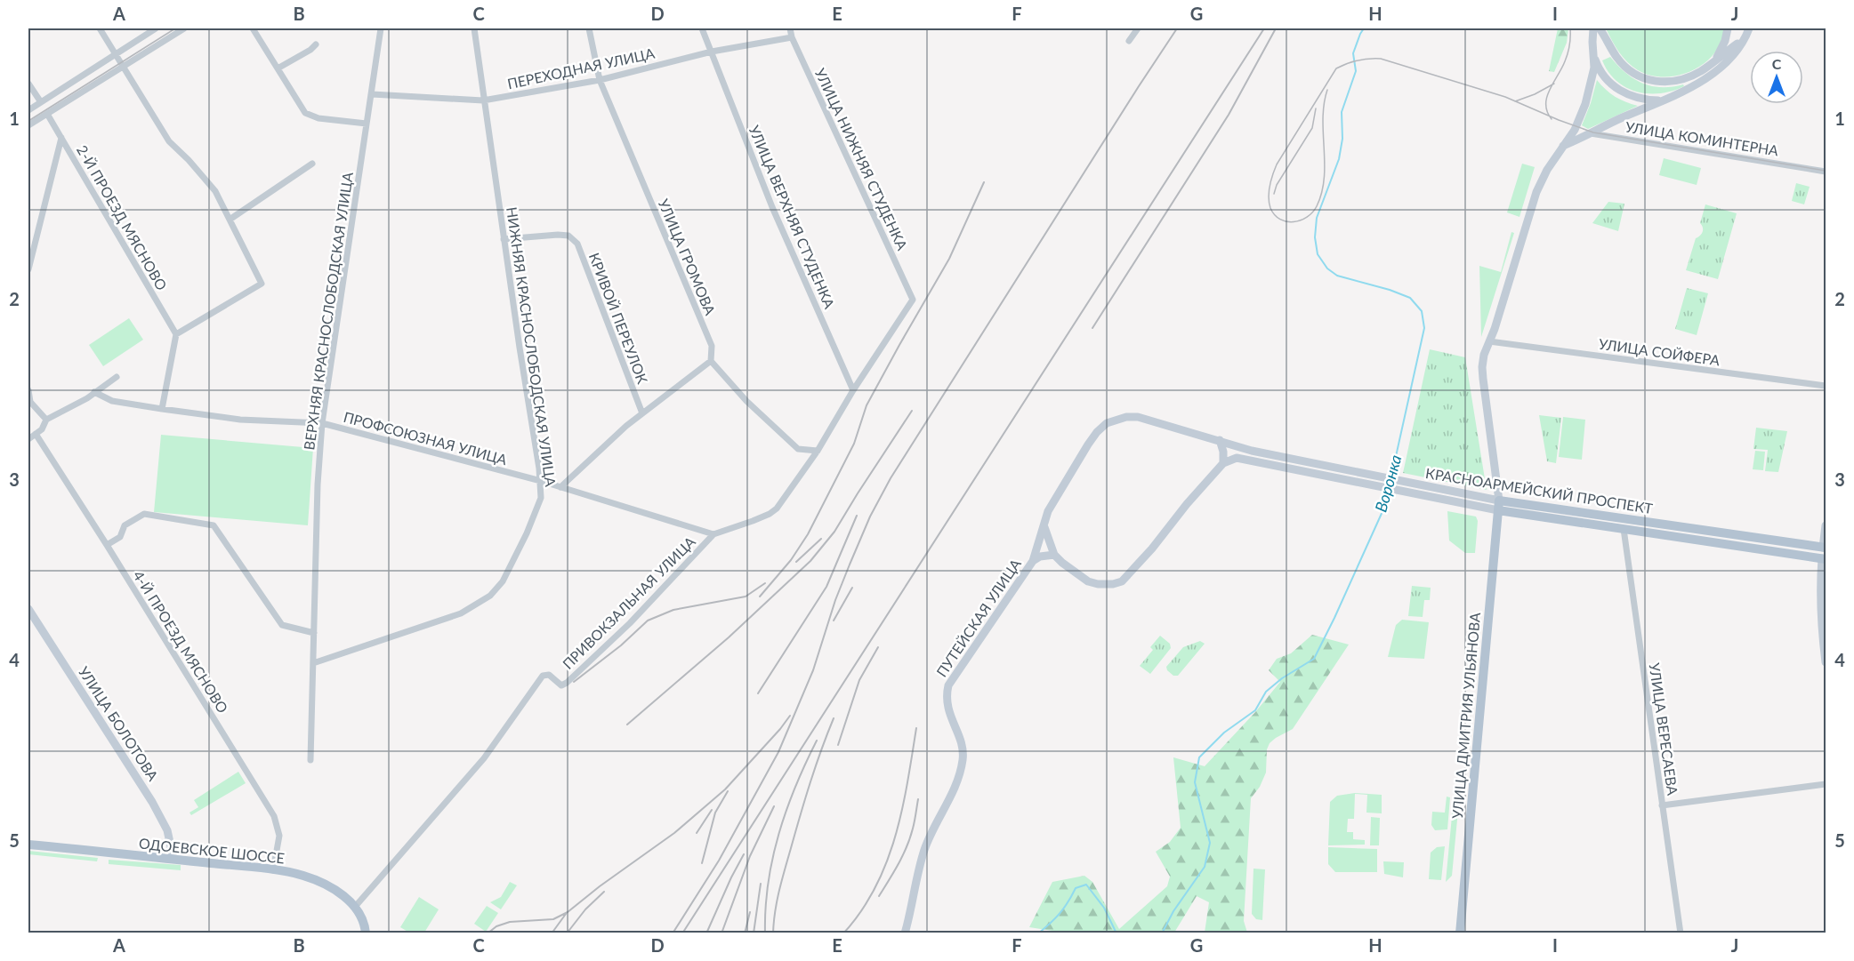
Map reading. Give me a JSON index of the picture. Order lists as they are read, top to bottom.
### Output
{
  "streets": {
    "main road": ["КРАСНОАРМЕЙСКИЙ ПРОСПЕКТ", "УЛИЦА ДМИТРИЯ УЛЬЯНОВА", "ОДОЕВСКОЕ ШОССЕ"],
    "street": [
      "ПЕРЕХОДНАЯ УЛИЦА",
      "УЛИЦА КОМИНТЕРНА",
      "УЛИЦА НИЖНЯЯ CТУДЕНКA",
      "УЛИЦА ВЕРХНЯЯ CТУДЕНКА",
      "2-Й ПРОЕЗД МЯСНОВО",
      "УЛИЦА ГРОМОВА",
      "ВЕРХНЯЯ КРАСНОСЛОБОДСКАЯ УЛИЦА",
      "КРИВОЙ ПЕРЕУЛОК",
      "НИЖНЯЯ КРАСНОСЛОБОДСКАЯ УЛИЦА",
      "УЛИЦА СОЙФЕРА",
      "ПРОФСОЮЗНАЯ УЛИЦА",
      "ПРИВОКЗАЛЬНАЯ УЛИЦА",
      "ПУТЕЙСКАЯ УЛИЦА",
      "4-Й ПРОЕЗД МЯСНОВО",
      "УЛИЦА БОЛОТОВА",
      "УЛИЦА ВЕРЕСАЕВА"
    ]
  },
  "crossings": [
    ["ПЕРЕХОДНАЯ УЛИЦА", "УЛИЦА НИЖНЯЯ CТУДЕНКA"],
    ["ПЕРЕХОДНАЯ УЛИЦА", "УЛИЦА ВЕРХНЯЯ CТУДЕНКА"],
    ["ПЕРЕХОДНАЯ УЛИЦА", "УЛИЦА ГРОМОВА"],
    ["ПЕРЕХОДНАЯ УЛИЦА", "ВЕРХНЯЯ КРАСНОСЛОБОДСКАЯ УЛИЦА"],
    ["ПЕРЕХОДНАЯ УЛИЦА", "НИЖНЯЯ КРАСНОСЛОБОДСКАЯ УЛИЦА"],
    ["УЛИЦА НИЖНЯЯ CТУДЕНКA", "ПРИВОКЗАЛЬНАЯ УЛИЦА"],
    ["УЛИЦА ВЕРХНЯЯ CТУДЕНКА", "ПРИВОКЗАЛЬНАЯ УЛИЦА"],
    ["ВЕРХНЯЯ КРАСНОСЛОБОДСКАЯ УЛИЦА", "НИЖНЯЯ КРАСНОСЛОБОДСКАЯ УЛИЦА"],
    ["ВЕРХНЯЯ КРАСНОСЛОБОДСКАЯ УЛИЦА", "ПРОФСОЮЗНАЯ УЛИЦА"],
    ["КРИВОЙ ПЕРЕУЛОК", "НИЖНЯЯ КРАСНОСЛОБОДСКАЯ УЛИЦА"],
    ["НИЖНЯЯ КРАСНОСЛОБОДСКАЯ УЛИЦА", "ПРОФСОЮЗНАЯ УЛИЦА"],
    ["ПРОФСОЮЗНАЯ УЛИЦА", "ПРИВОКЗАЛЬНАЯ УЛИЦА"],
    ["КРАСНОАРМЕЙСКИЙ ПРОСПЕКТ", "ПУТЕЙСКАЯ УЛИЦА"],
    ["КРАСНОАРМЕЙСКИЙ ПРОСПЕКТ", "УЛИЦА ДМИТРИЯ УЛЬЯНОВА"],
    ["КРАСНОАРМЕЙСКИЙ ПРОСПЕКТ", "УЛИЦА ВЕРЕСАЕВА"],
    ["ПРИВОКЗАЛЬНАЯ УЛИЦА", "ОДОЕВСКОЕ ШОССЕ"],
    ["4-Й ПРОЕЗД МЯСНОВО", "ОДОЕВСКОЕ ШОССЕ"],
    ["УЛИЦА БОЛОТОВА", "ОДОЕВСКОЕ ШОССЕ"]
  ],
  "water": ["Воронка"],
  "north": "top",
  "grid": {
    "columns": [
      "A",
      "B",
      "C",
      "D",
      "E",
      "F",
      "G",
      "H",
      "I",
      "J"
    ],
    "rows": [
      "1",
      "2",
      "3",
      "4",
      "5"
    ]
  }
}
